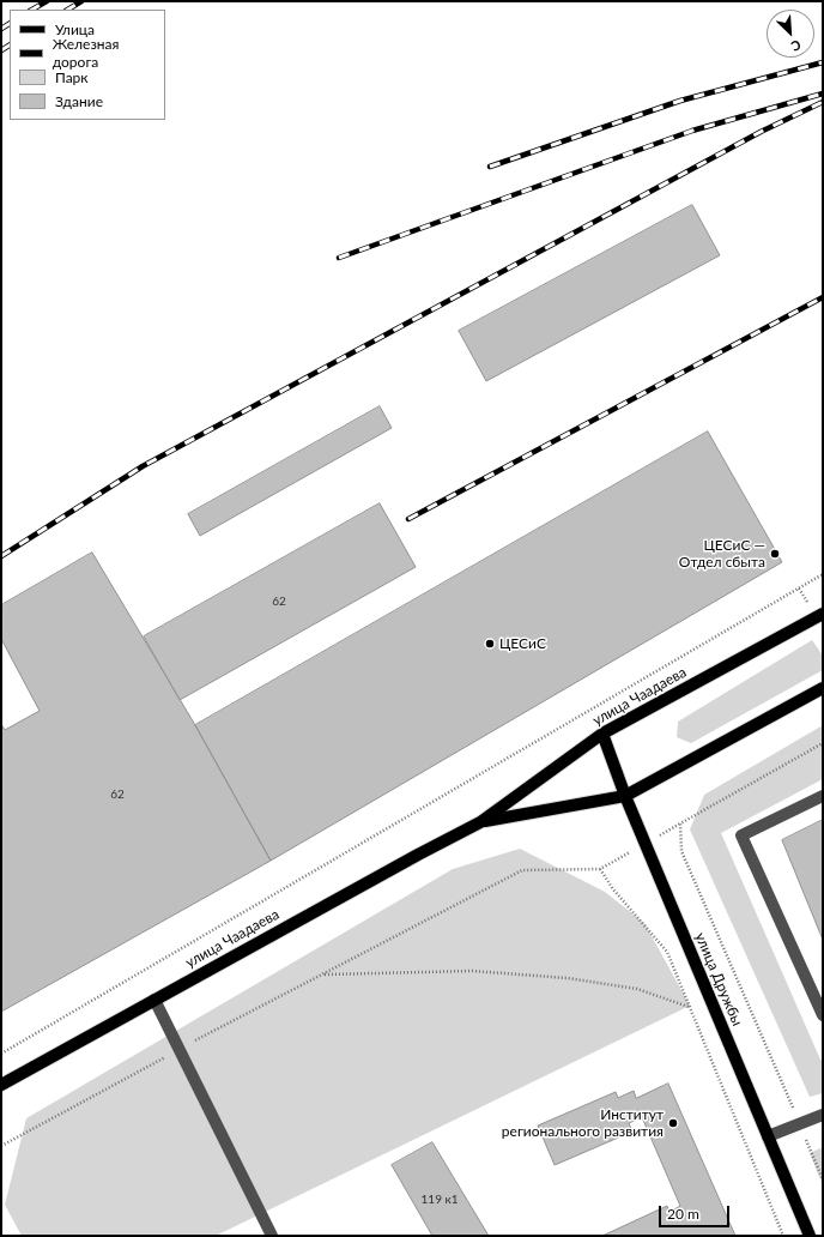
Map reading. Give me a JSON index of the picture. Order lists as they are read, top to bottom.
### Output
{
  "streets": {
    "main road": ["улица Чаадаева", "улица Дружбы"]
  },
  "crossings": [
    ["улица Чаадаева", "улица Дружбы"]
  ],
  "places": ["ЦЕСиС — Отдел сбыта", "ЦЕСиС", "Институт регионального развития"],
  "house_numbers": ["62", "62", "119 к1"],
  "legend": [
    "Улица",
    "Железная дорога",
    "Парк",
    "Здание"
  ],
  "scale_bar": "20 m",
  "north": "bottom right"
}
